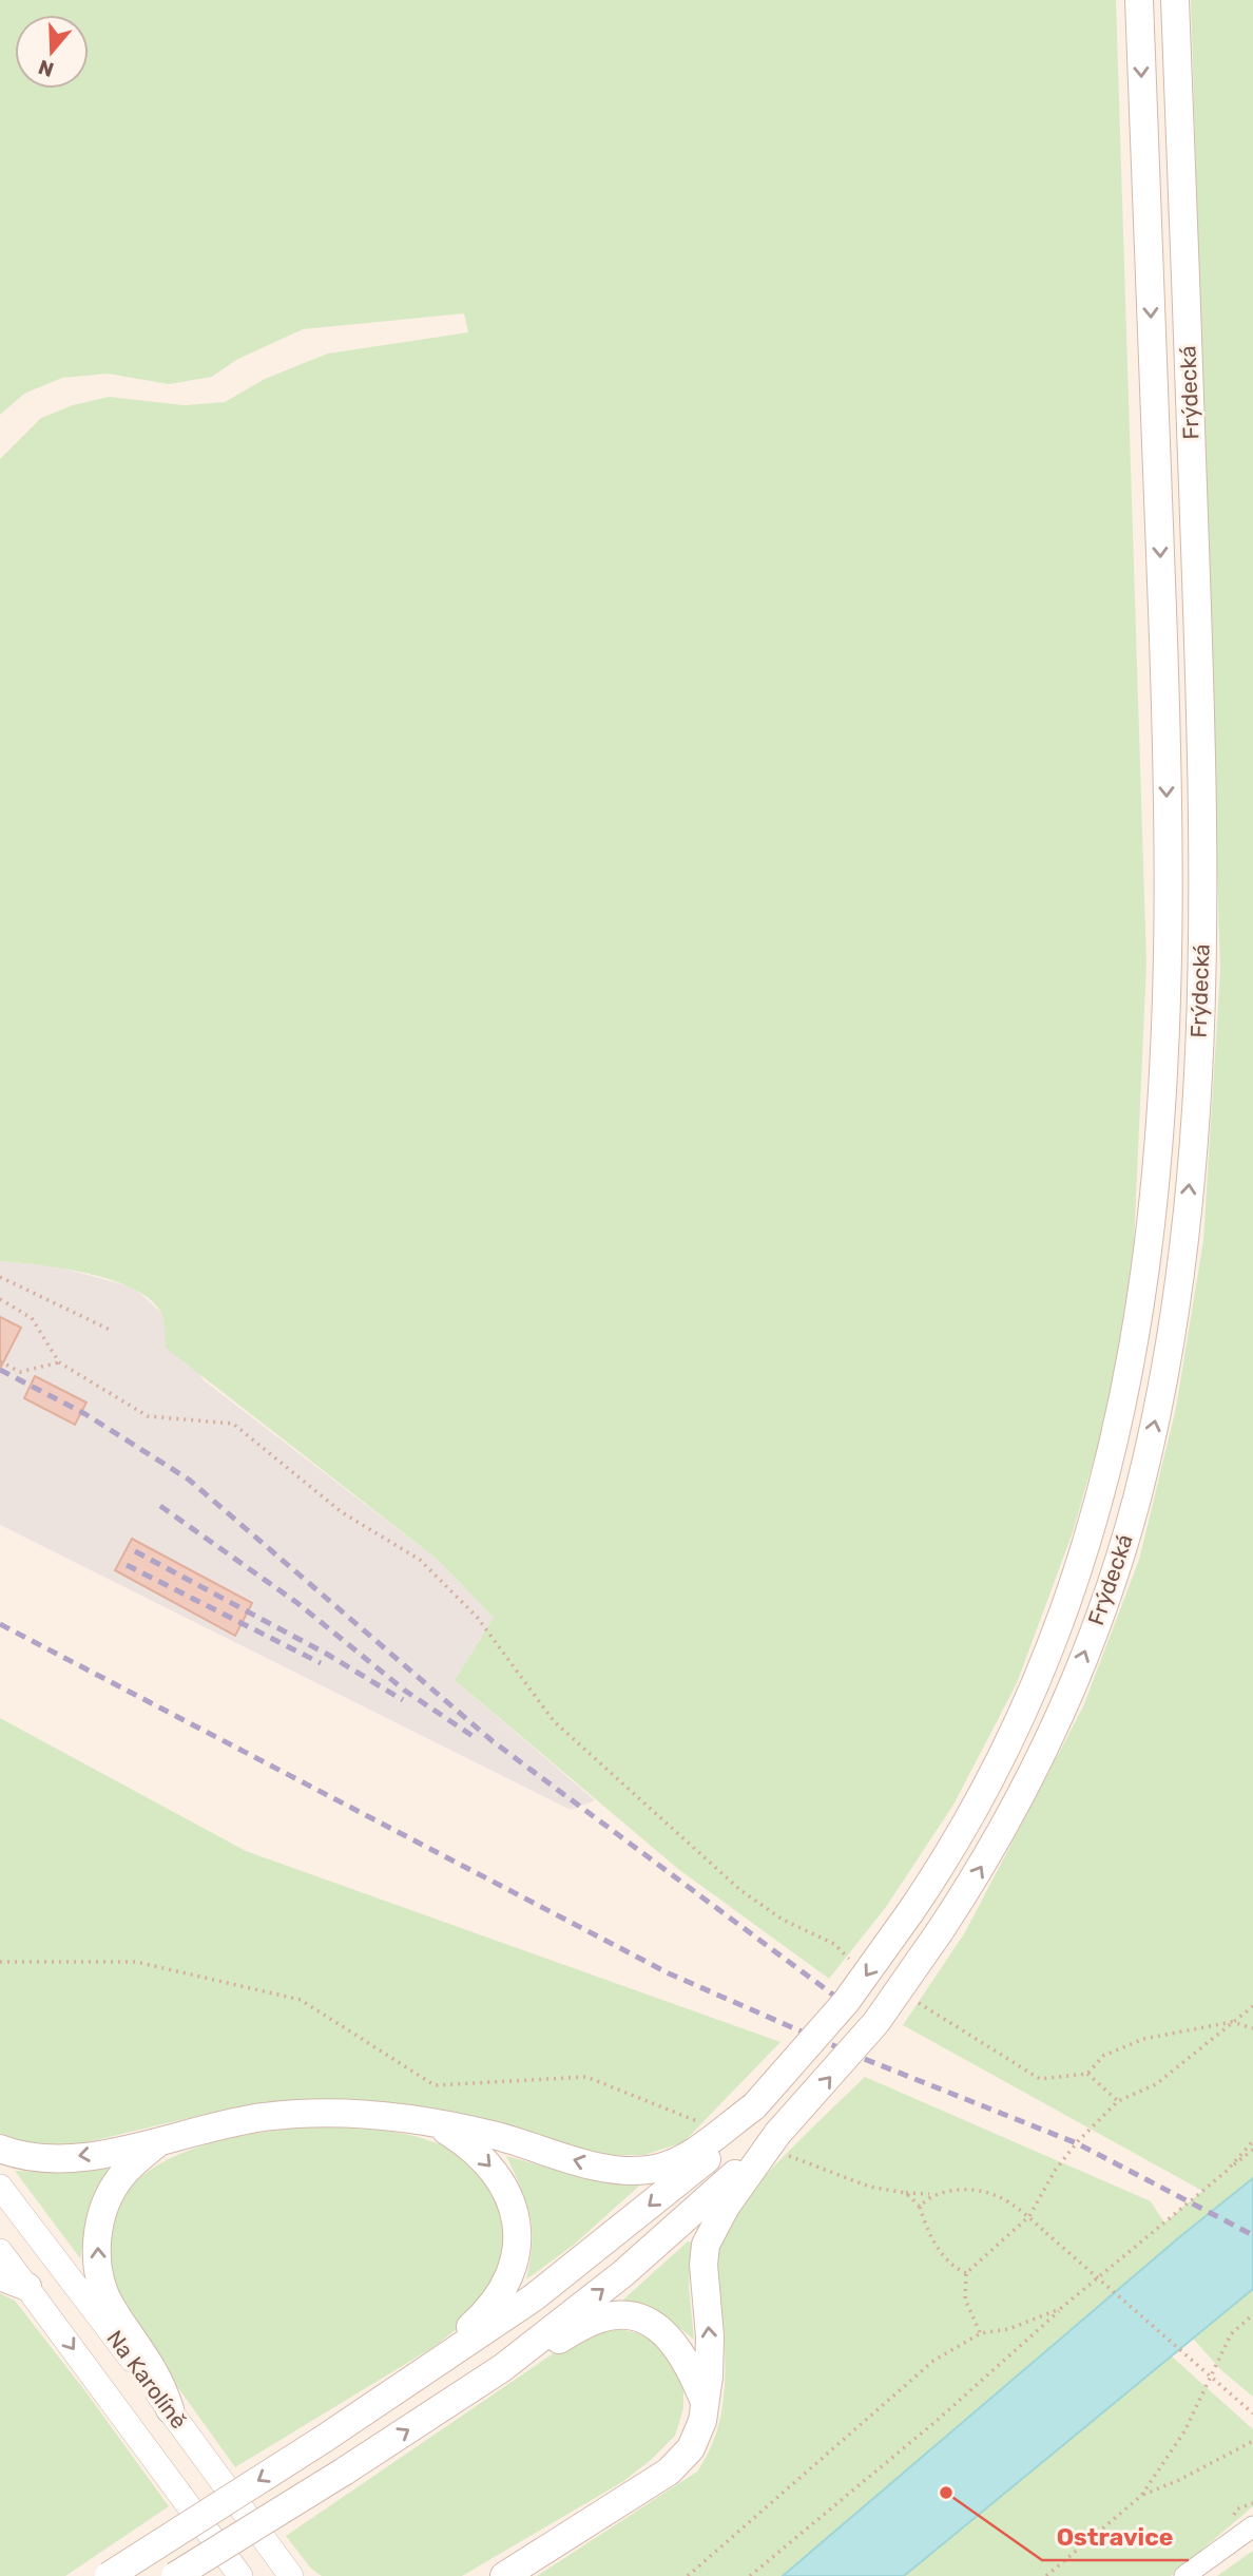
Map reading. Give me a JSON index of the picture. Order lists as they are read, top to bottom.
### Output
{
  "streets": {
    "main road": ["Frýdecká"],
    "street": ["Na Karolíně"]
  },
  "places": ["Ostravice"],
  "north": "bottom"
}
